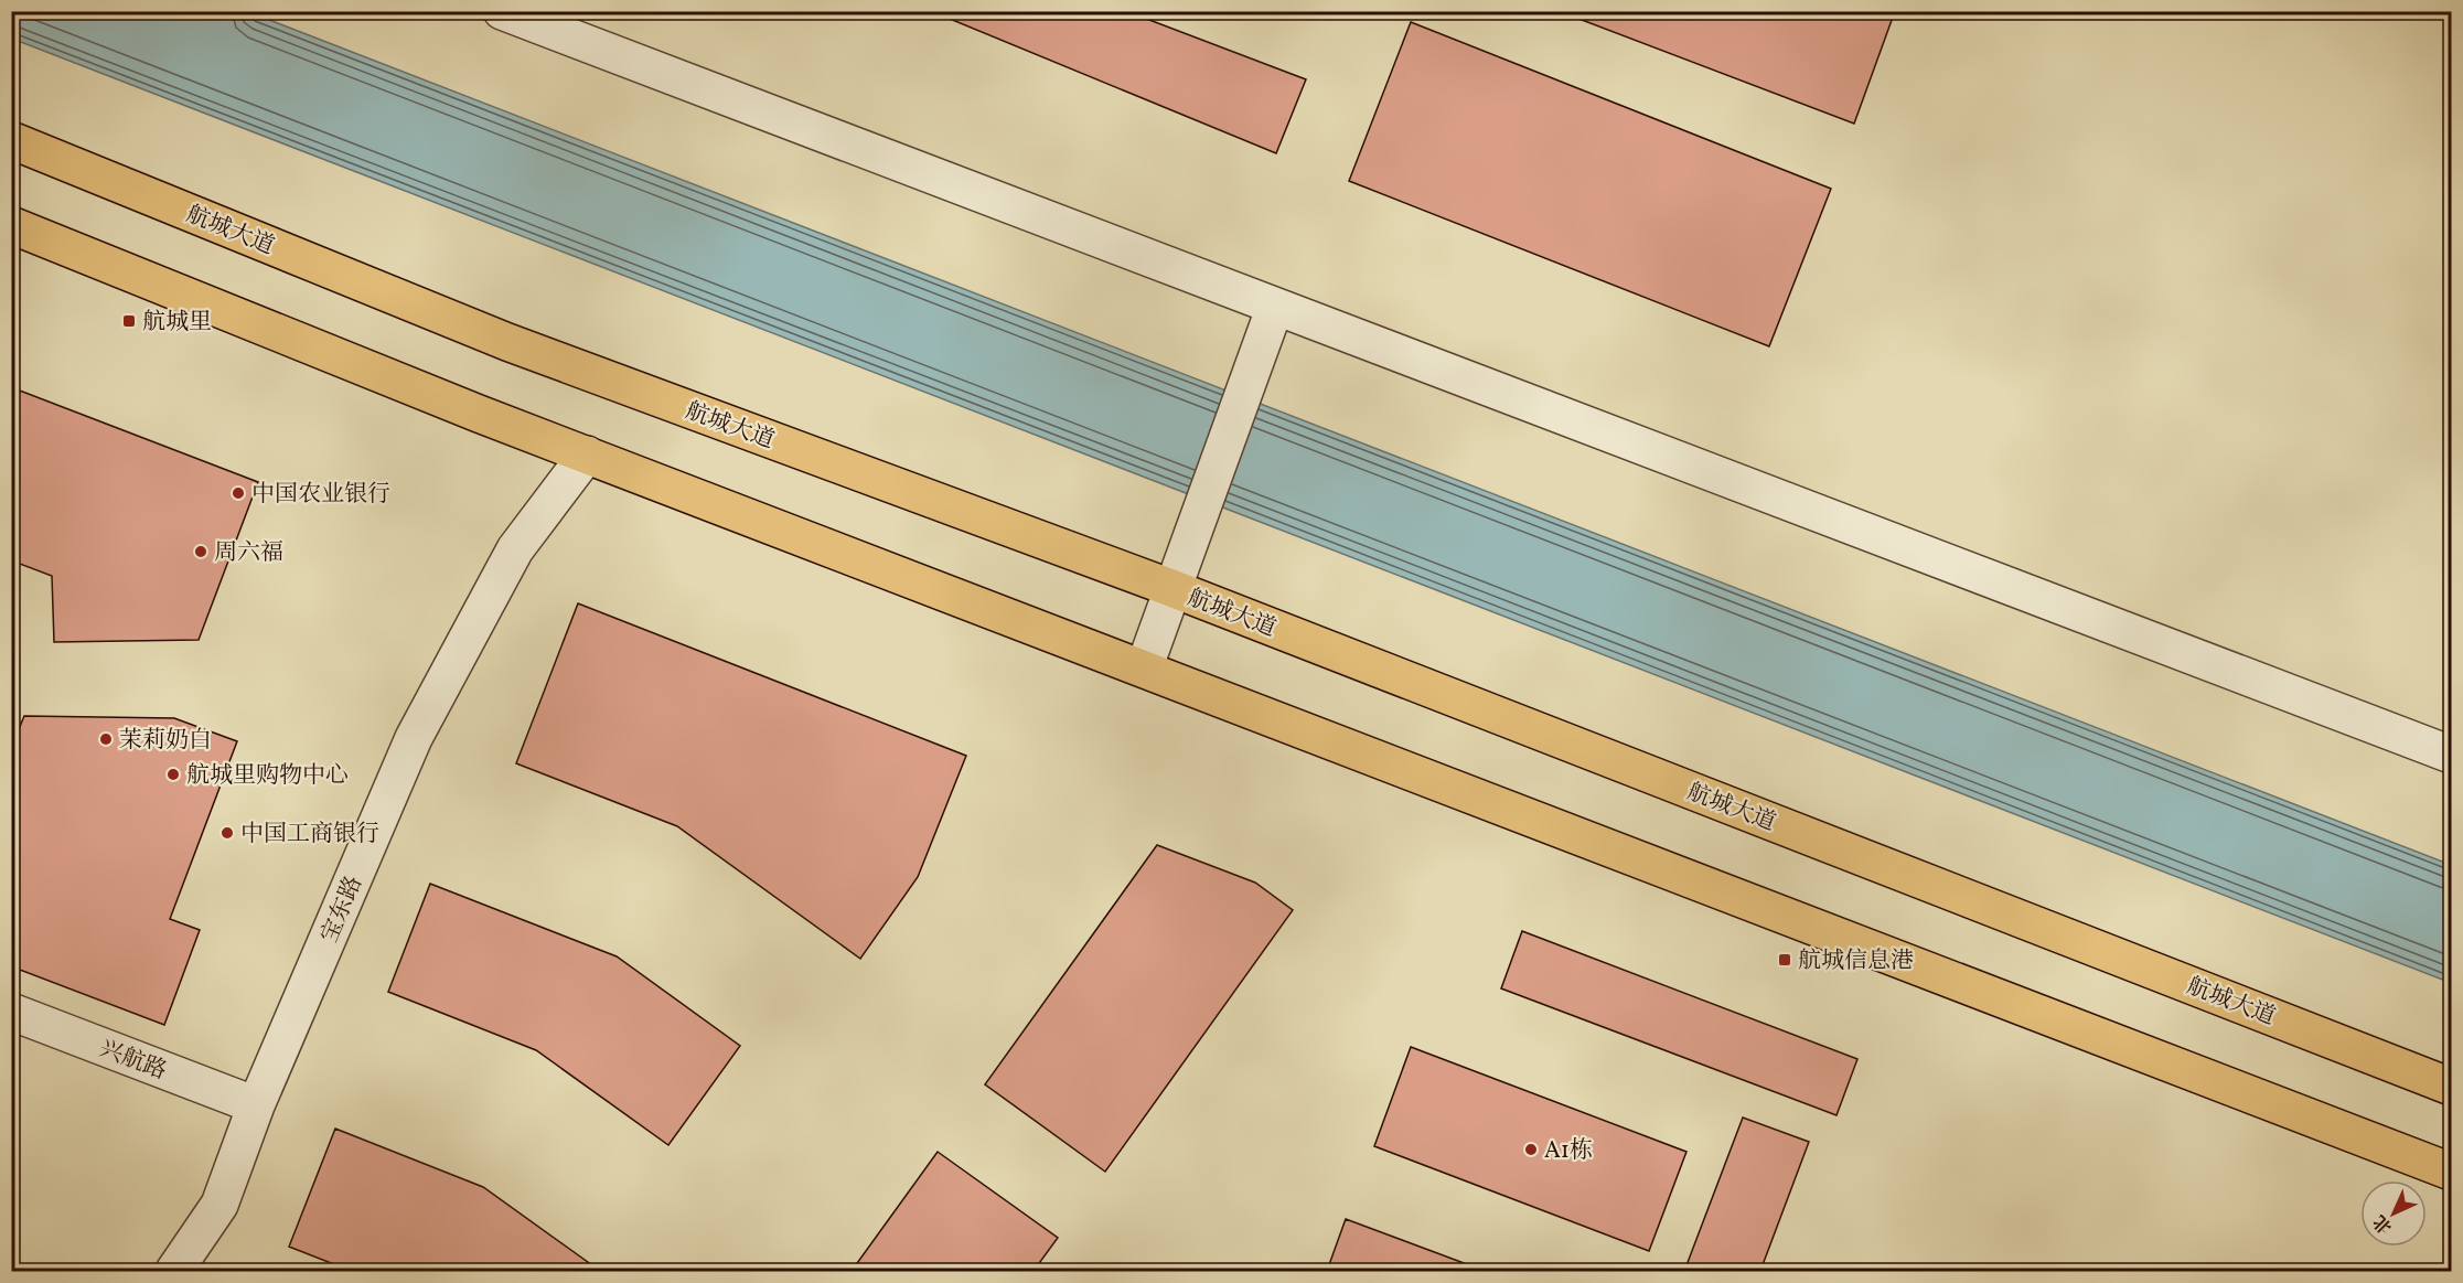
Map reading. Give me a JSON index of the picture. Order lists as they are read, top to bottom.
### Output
{
  "streets": {
    "main road": ["航城大道"],
    "street": ["宝东路", "兴航路"]
  },
  "crossings": [
    ["宝东路", "兴航路"]
  ],
  "places": {
    "transit": ["航城里", "航城信息港"],
    "other": [
      "中国农业银行",
      "周六福",
      "茉莉奶白",
      "航城里购物中心",
      "中国工商银行",
      "A1栋"
    ]
  },
  "north": "bottom left"
}
